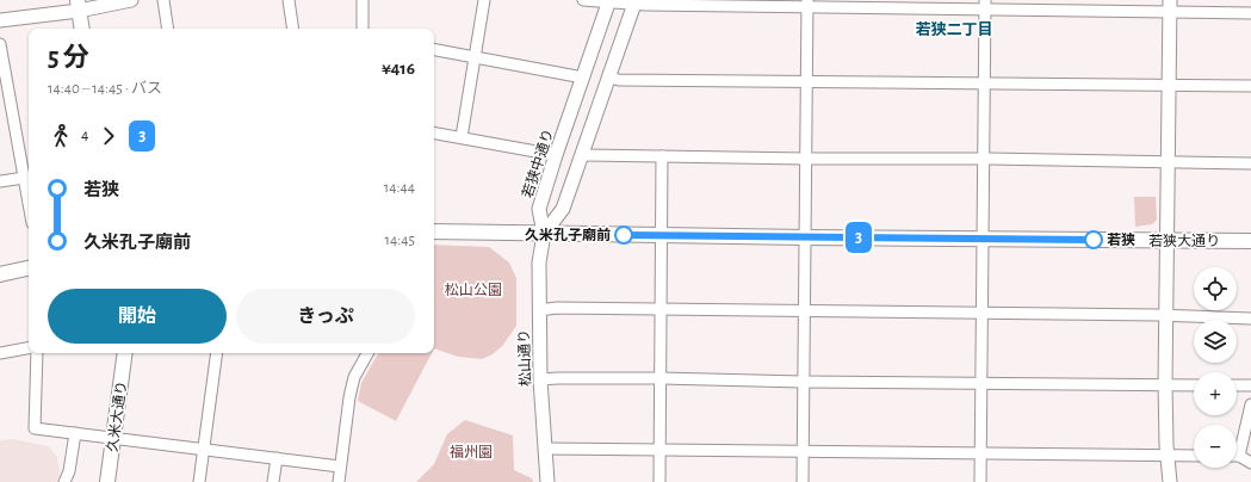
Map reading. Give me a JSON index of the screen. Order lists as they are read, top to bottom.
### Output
{
  "streets": {
    "main road": ["若狭大通り", "久米大通り"],
    "street": ["若狭中通り", "松山通り"]
  },
  "crossings": [
    ["若狭中通り", "若狭大通り"],
    ["若狭中通り", "松山通り"],
    ["若狭大通り", "松山通り"]
  ],
  "districts": ["若狭二丁目"],
  "parks": ["松山公園", "福州園"],
  "places": ["久米孔子廟前", "若狭"],
  "lines": ["bus line 3"],
  "page": {
    "on_map": "3",
    "heading": ["5 分", "14:40 – 14:45 · バス", "¥416"],
    "legs": ["4", "3"],
    "list": [
      {
        "name": "若狭",
        "value": "14:44"
      },
      {
        "name": "久米孔子廟前",
        "value": "14:45"
      }
    ],
    "map_buttons": ["+", "−"],
    "buttons": ["開始", "きっぷ"]
  }
}
